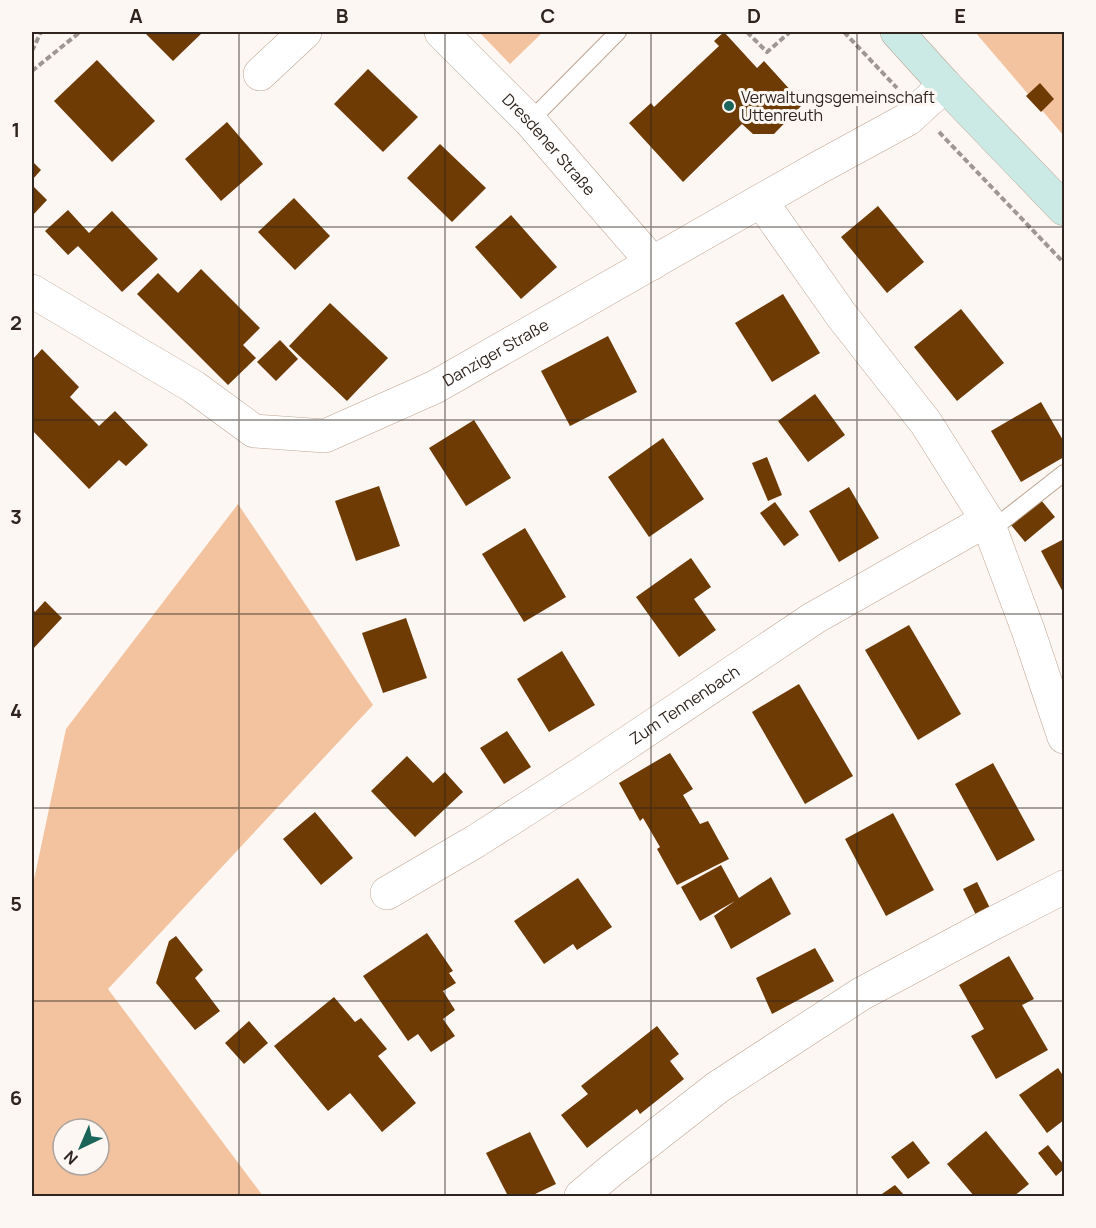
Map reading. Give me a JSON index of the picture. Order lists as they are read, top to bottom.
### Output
{
  "streets": {
    "street": ["Dresdener Straße", "Danziger Straße", "Zum Tennenbach"]
  },
  "crossings": [
    ["Dresdener Straße", "Danziger Straße"]
  ],
  "places": ["Verwaltungsgemeinschaft Uttenreuth"],
  "north": "bottom left",
  "grid": {
    "columns": [
      "A",
      "B",
      "C",
      "D",
      "E"
    ],
    "rows": [
      "1",
      "2",
      "3",
      "4",
      "5",
      "6"
    ]
  }
}
